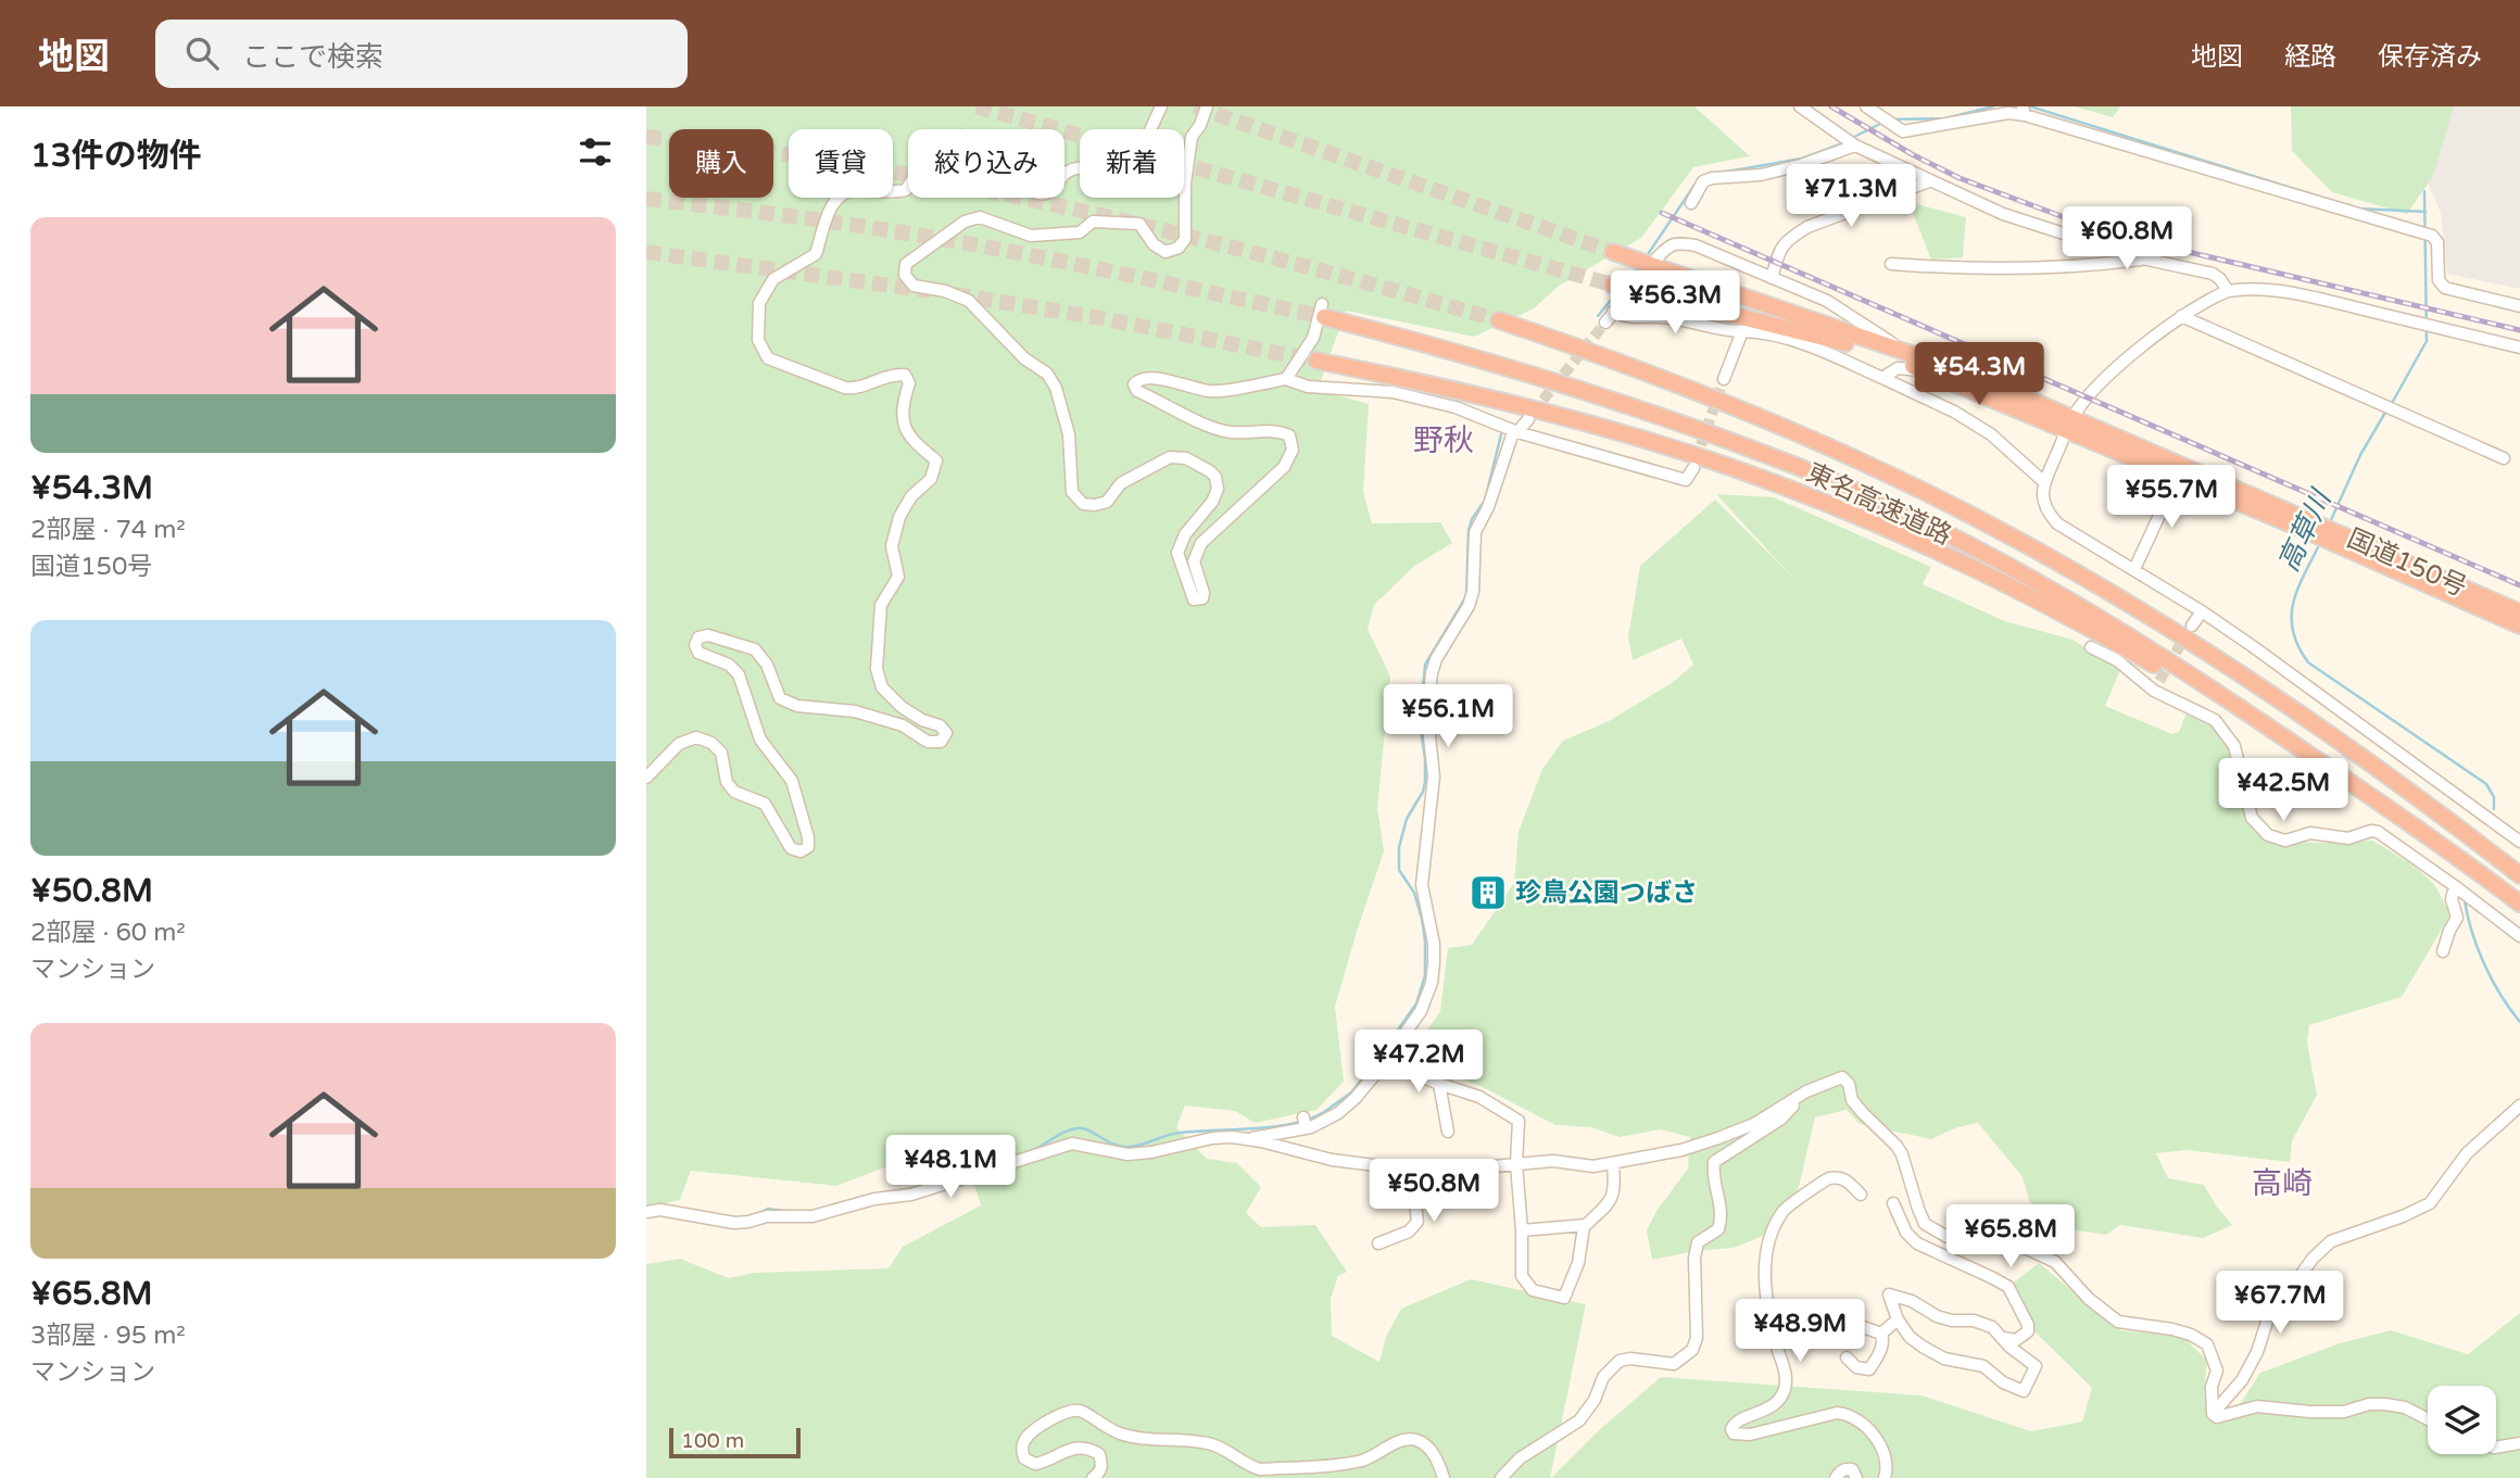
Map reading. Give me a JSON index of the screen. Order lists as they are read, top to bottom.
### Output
{
  "streets": {
    "highway": ["東名高速道路", "国道150号"]
  },
  "districts": ["野秋", "高崎"],
  "water": ["高草川"],
  "places": {
    "building": ["珍鳥公園つばさ"]
  },
  "scale_bar": "100 m",
  "page": {
    "header": "地図",
    "search": "ここで検索",
    "nav": ["地図", "経路", "保存済み"],
    "heading": "13件の物件",
    "chip": [
      "購入",
      "賃貸",
      "絞り込み",
      "新着"
    ],
    "price": [
      "¥71.3M",
      "¥60.8M",
      "¥56.3M",
      "¥54.3M",
      "¥55.7M",
      "¥56.1M",
      "¥42.5M",
      "¥47.2M",
      "¥48.1M",
      "¥50.8M",
      "¥65.8M",
      "¥67.7M",
      "¥48.9M"
    ],
    "list": [
      {
        "name": "¥54.3M",
        "note": "2部屋 · 74 m² · 国道150号"
      },
      {
        "name": "¥50.8M",
        "note": "2部屋 · 60 m² · マンション"
      },
      {
        "name": "¥65.8M",
        "note": "3部屋 · 95 m² · マンション"
      }
    ],
    "scale": "100 m"
  }
}
